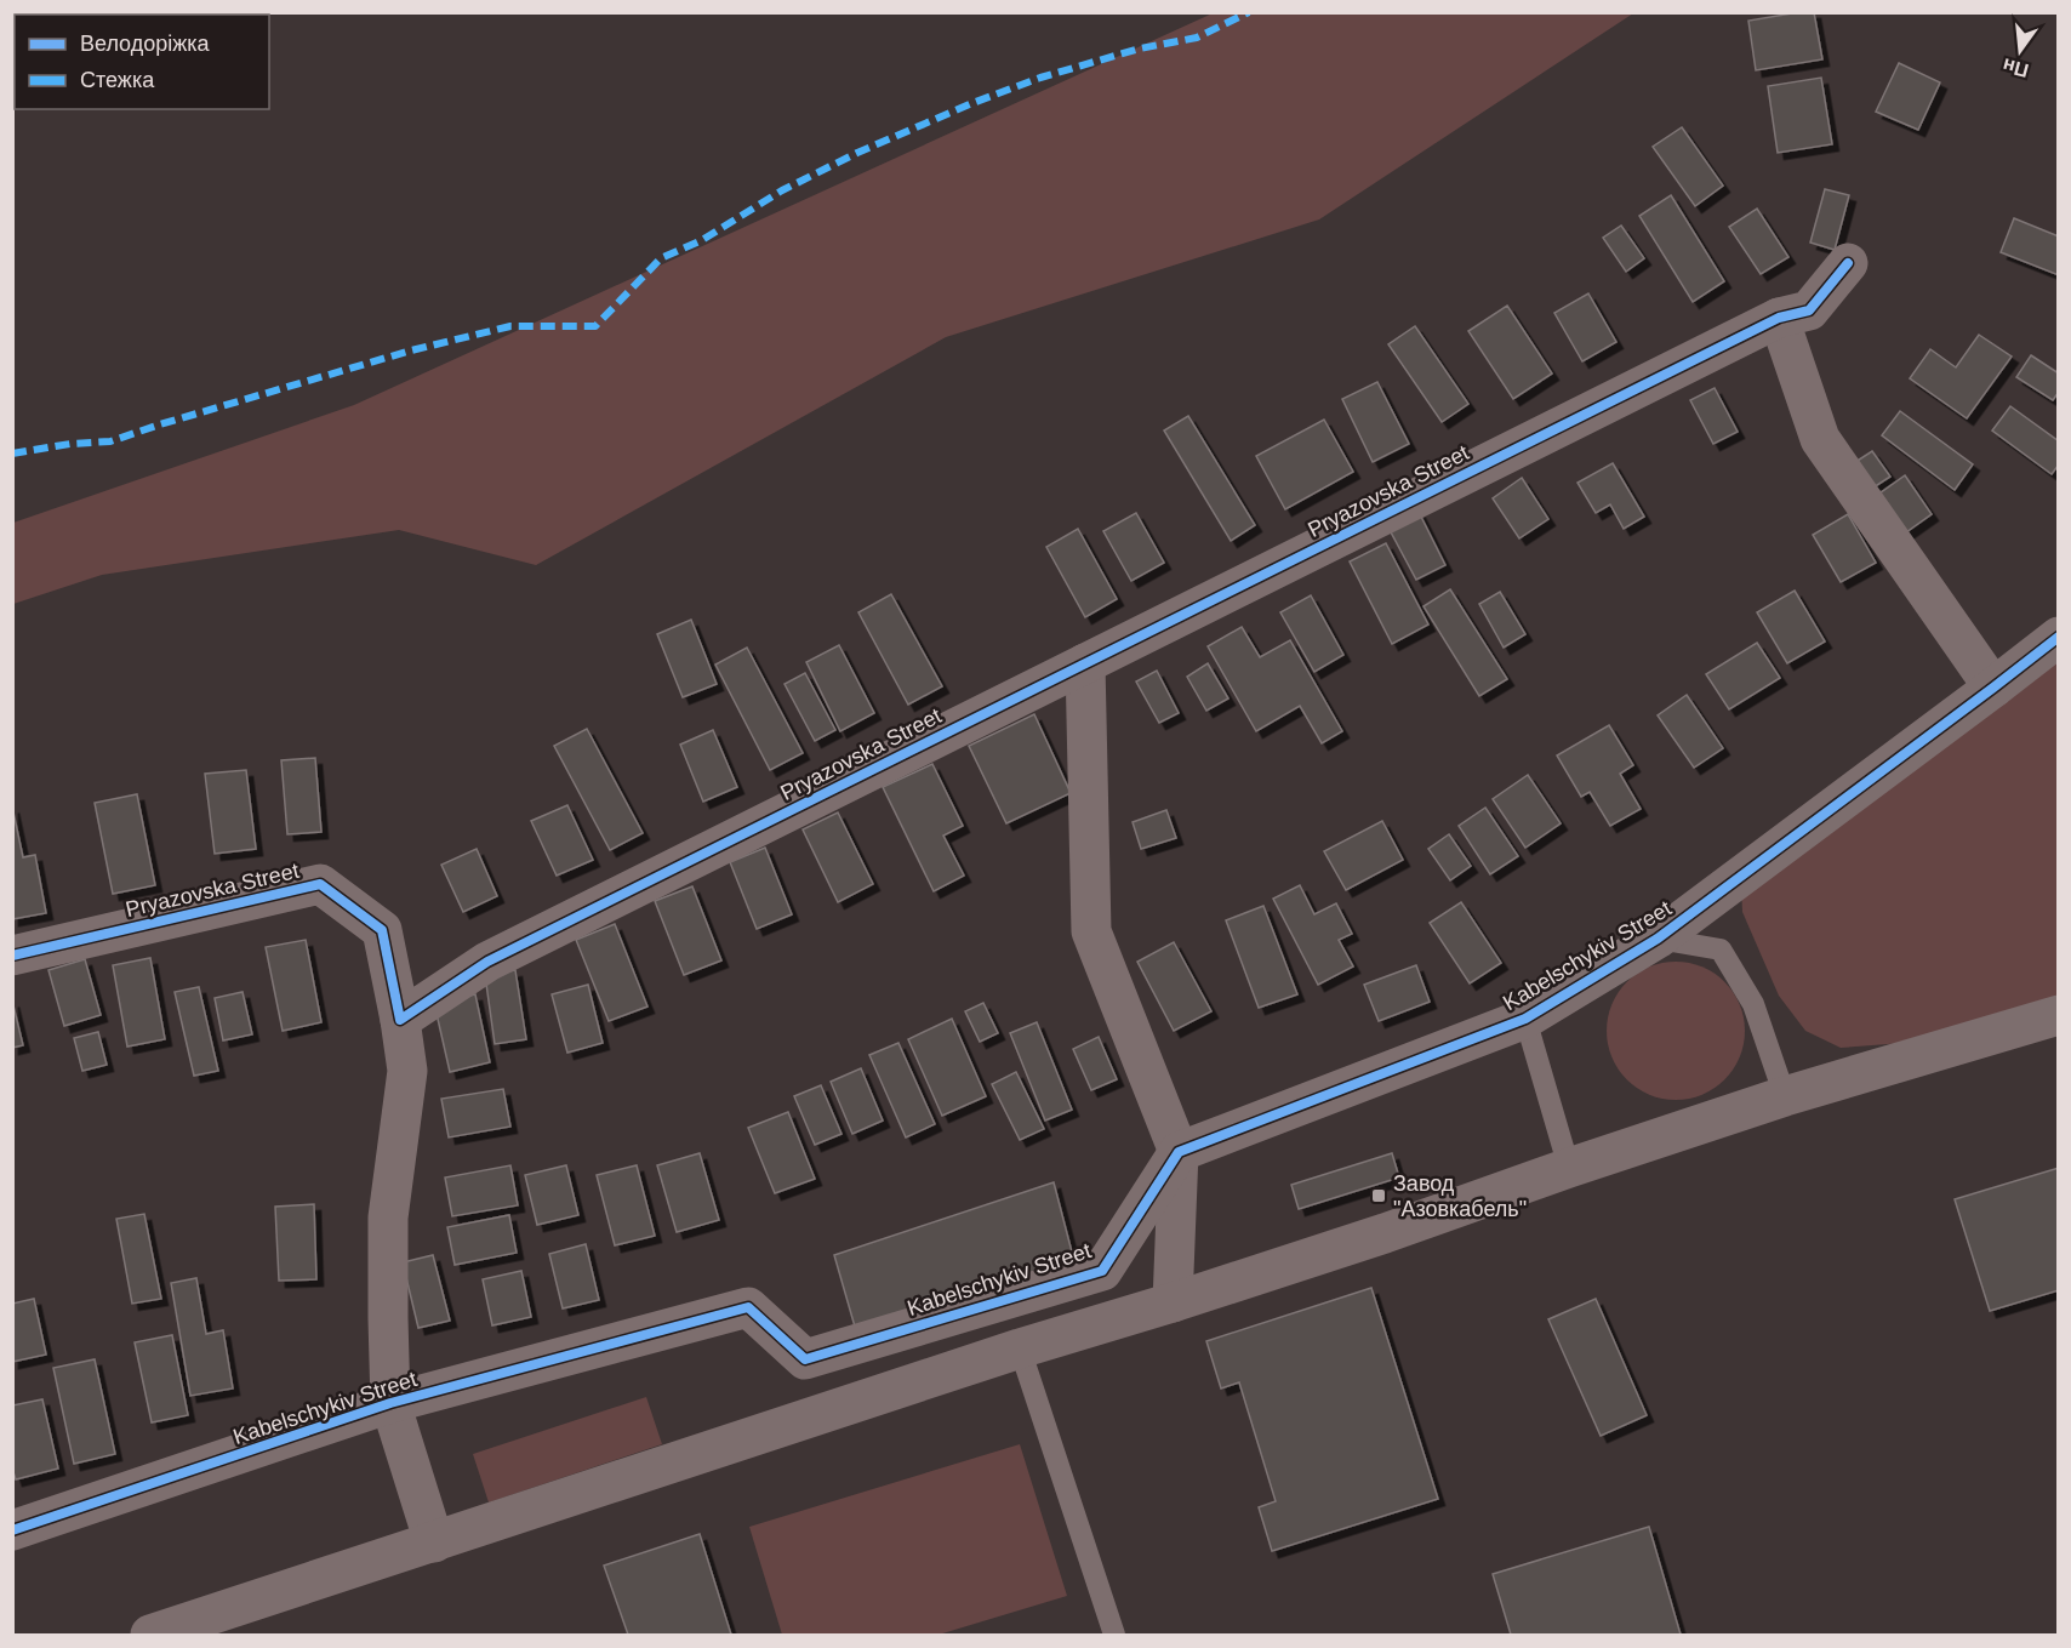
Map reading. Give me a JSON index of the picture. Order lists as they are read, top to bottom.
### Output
{
  "streets": {
    "street": ["Pryazovska Street", "Kabelschykiv Street"]
  },
  "places": {
    "transit": ["Завод \"Азовкабель\""]
  },
  "legend": ["Велодоріжка", "Стежка"],
  "north": "bottom"
}
